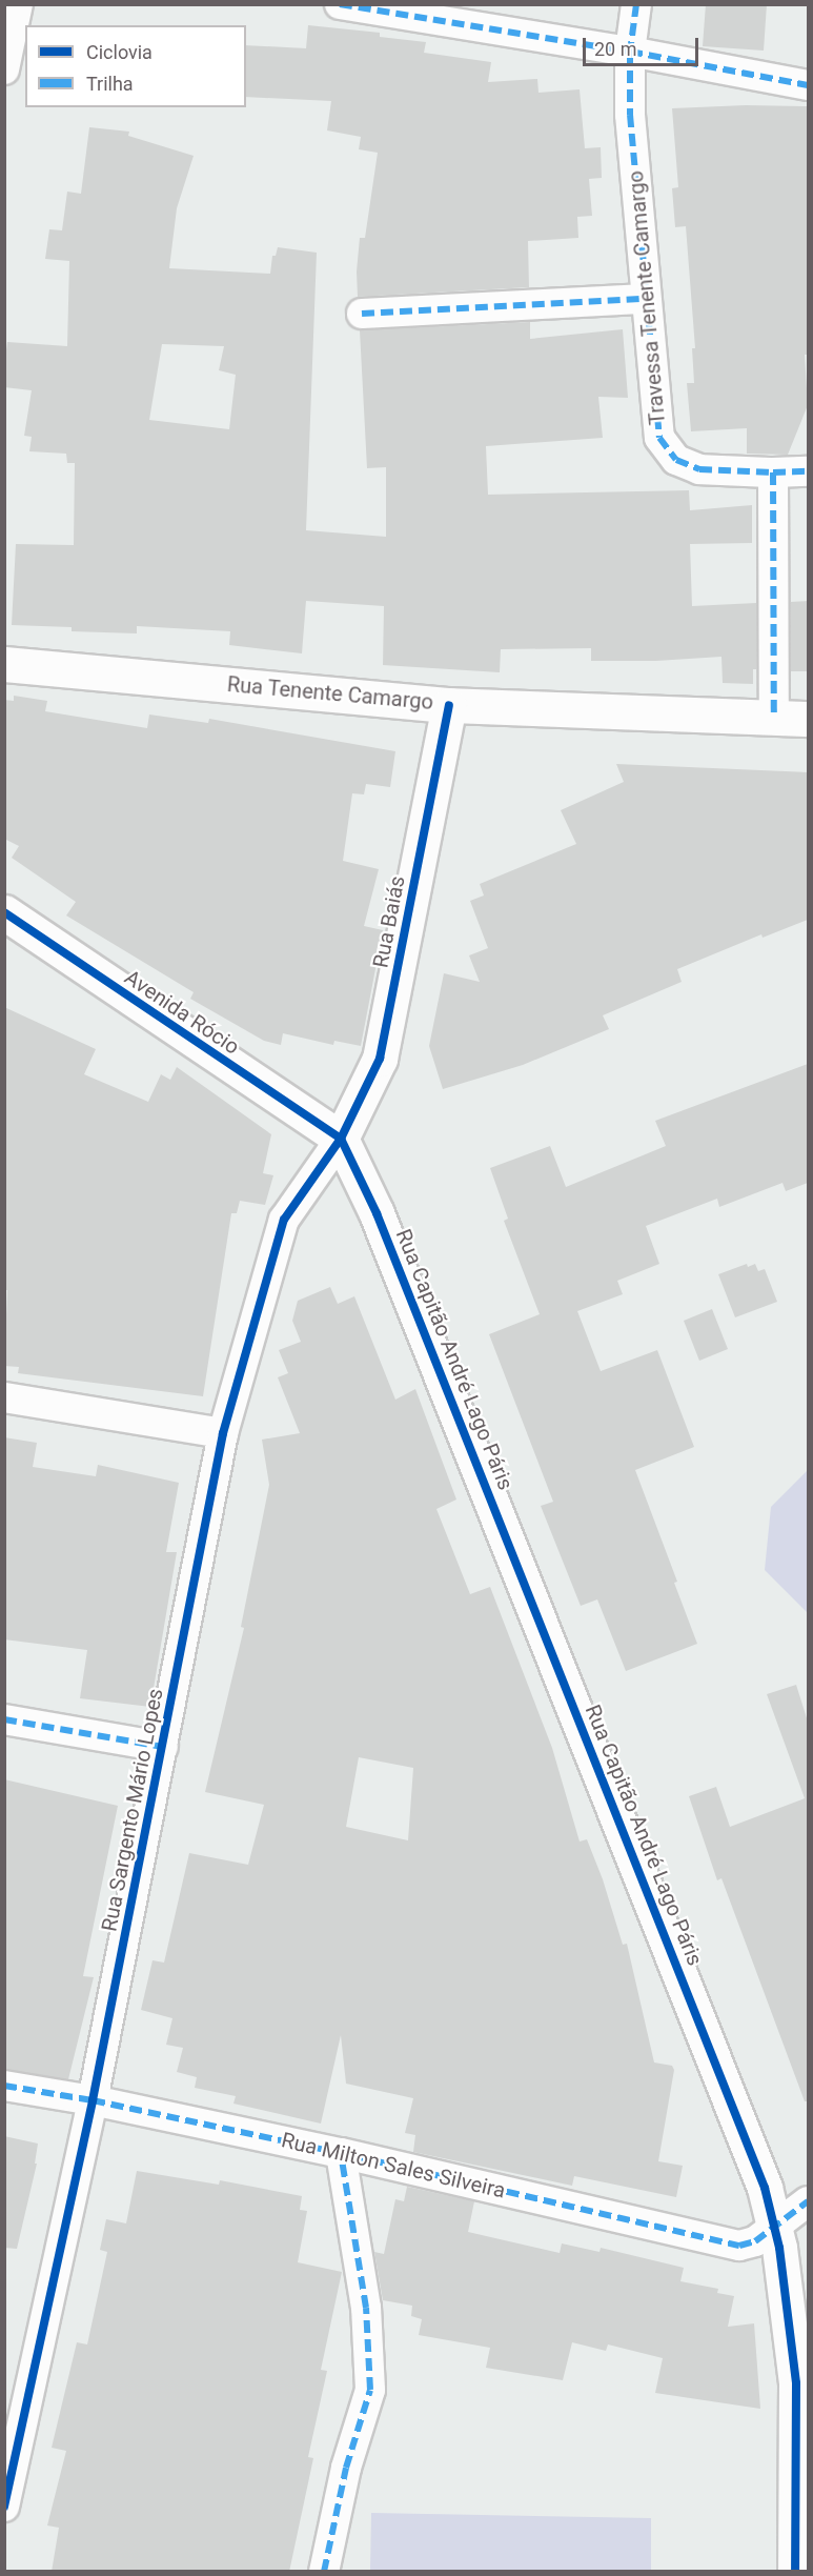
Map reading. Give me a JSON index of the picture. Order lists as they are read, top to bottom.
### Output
{
  "streets": {
    "street": [
      "Travessa Tenente Camargo",
      "Rua Tenente Camargo",
      "Rua Baiás",
      "Avenida Rócio",
      "Rua Capitão André Lago Páris",
      "Rua Sargento Mário Lopes",
      "Rua Milton Sales Silveira"
    ]
  },
  "crossings": [
    ["Rua Tenente Camargo", "Rua Baiás"],
    ["Rua Baiás", "Avenida Rócio"],
    ["Rua Baiás", "Rua Capitão André Lago Páris"],
    ["Rua Baiás", "Rua Sargento Mário Lopes"],
    ["Avenida Rócio", "Rua Capitão André Lago Páris"],
    ["Avenida Rócio", "Rua Sargento Mário Lopes"],
    ["Rua Capitão André Lago Páris", "Rua Sargento Mário Lopes"],
    ["Rua Capitão André Lago Páris", "Rua Milton Sales Silveira"],
    ["Rua Sargento Mário Lopes", "Rua Milton Sales Silveira"]
  ],
  "legend": ["Ciclovia", "Trilha"],
  "scale_bar": "20 m"
}
